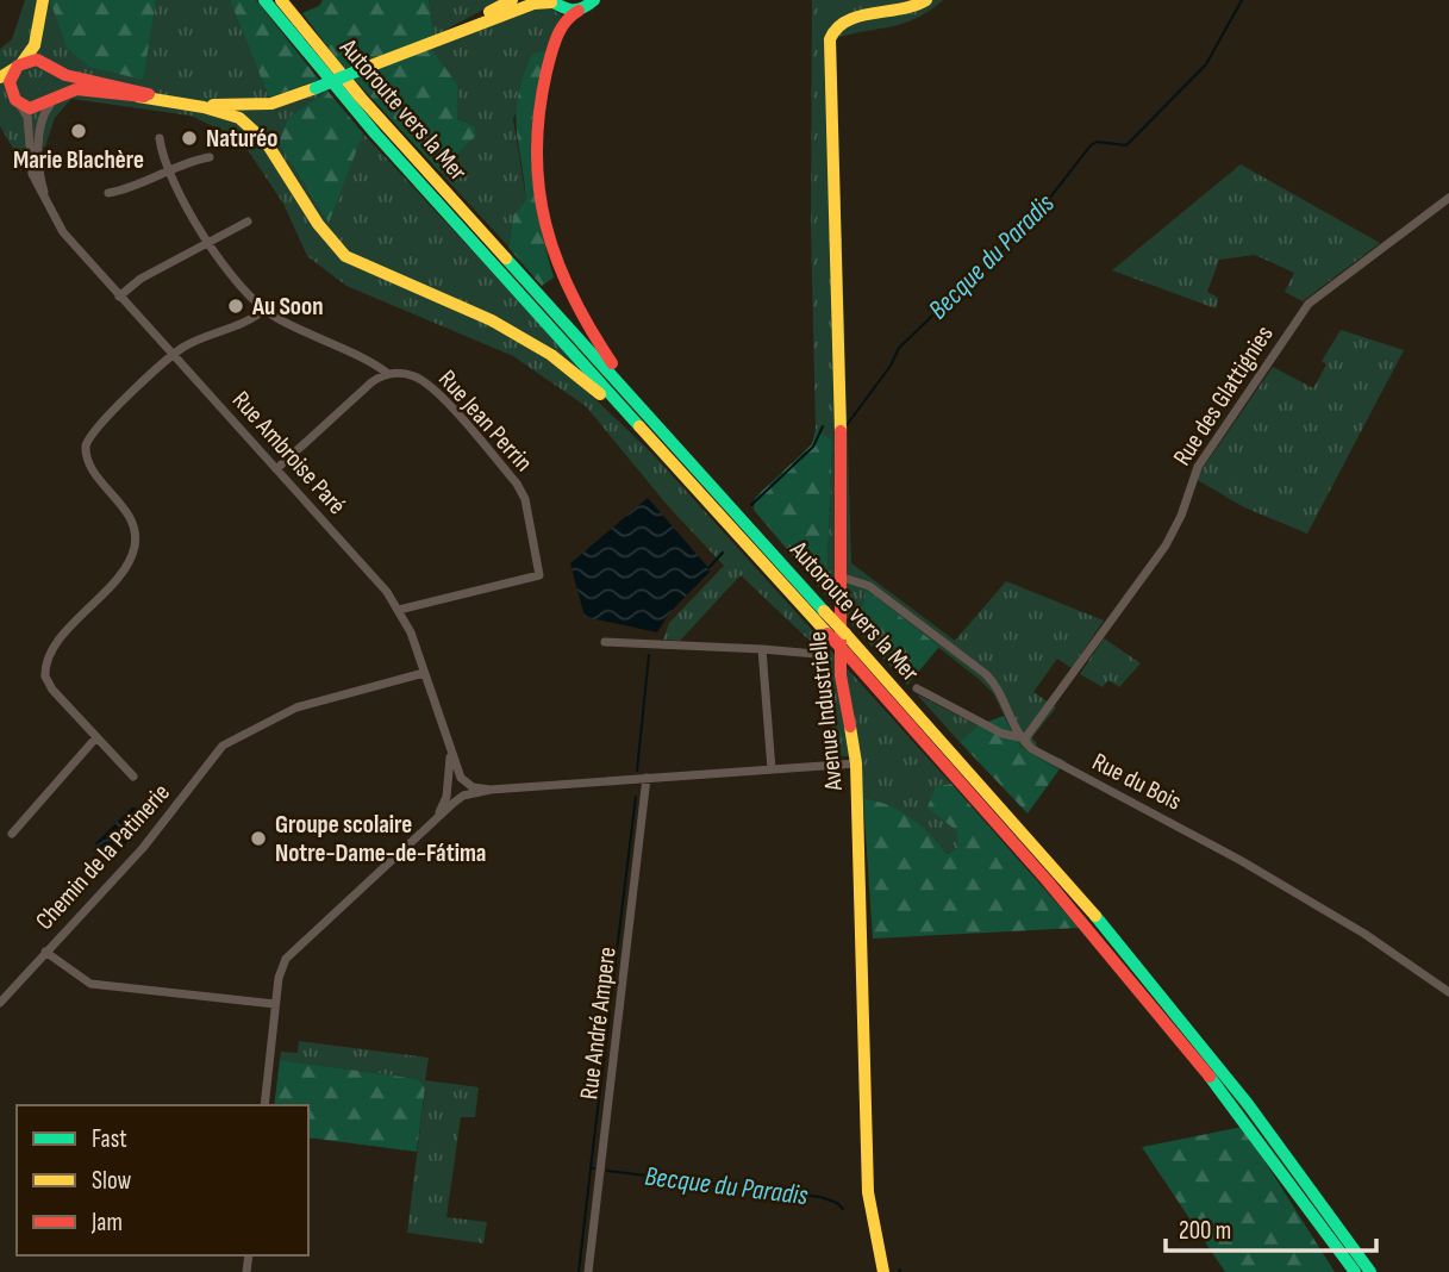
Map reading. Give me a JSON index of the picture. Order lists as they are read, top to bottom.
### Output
{
  "streets": {
    "main road": ["Autoroute vers la Mer", "Avenue Industrielle"],
    "street": [
      "Rue des Glattignies",
      "Rue Jean Perrin",
      "Rue Ambroise Paré",
      "Rue du Bois",
      "Chemin de la Patinerie",
      "Rue André Ampere"
    ]
  },
  "crossings": [
    ["Rue des Glattignies", "Rue du Bois"],
    ["Rue Jean Perrin", "Rue Ambroise Paré"],
    ["Rue Ambroise Paré", "Chemin de la Patinerie"],
    ["Avenue Industrielle", "Rue du Bois"]
  ],
  "water": ["Becque du Paradis"],
  "places": [
    "Marie Blachère",
    "Naturéo",
    "Au Soon",
    "Groupe scolaire Notre-Dame-de-Fátima"
  ],
  "legend": ["Fast", "Slow", "Jam"],
  "scale_bar": "200 m"
}
